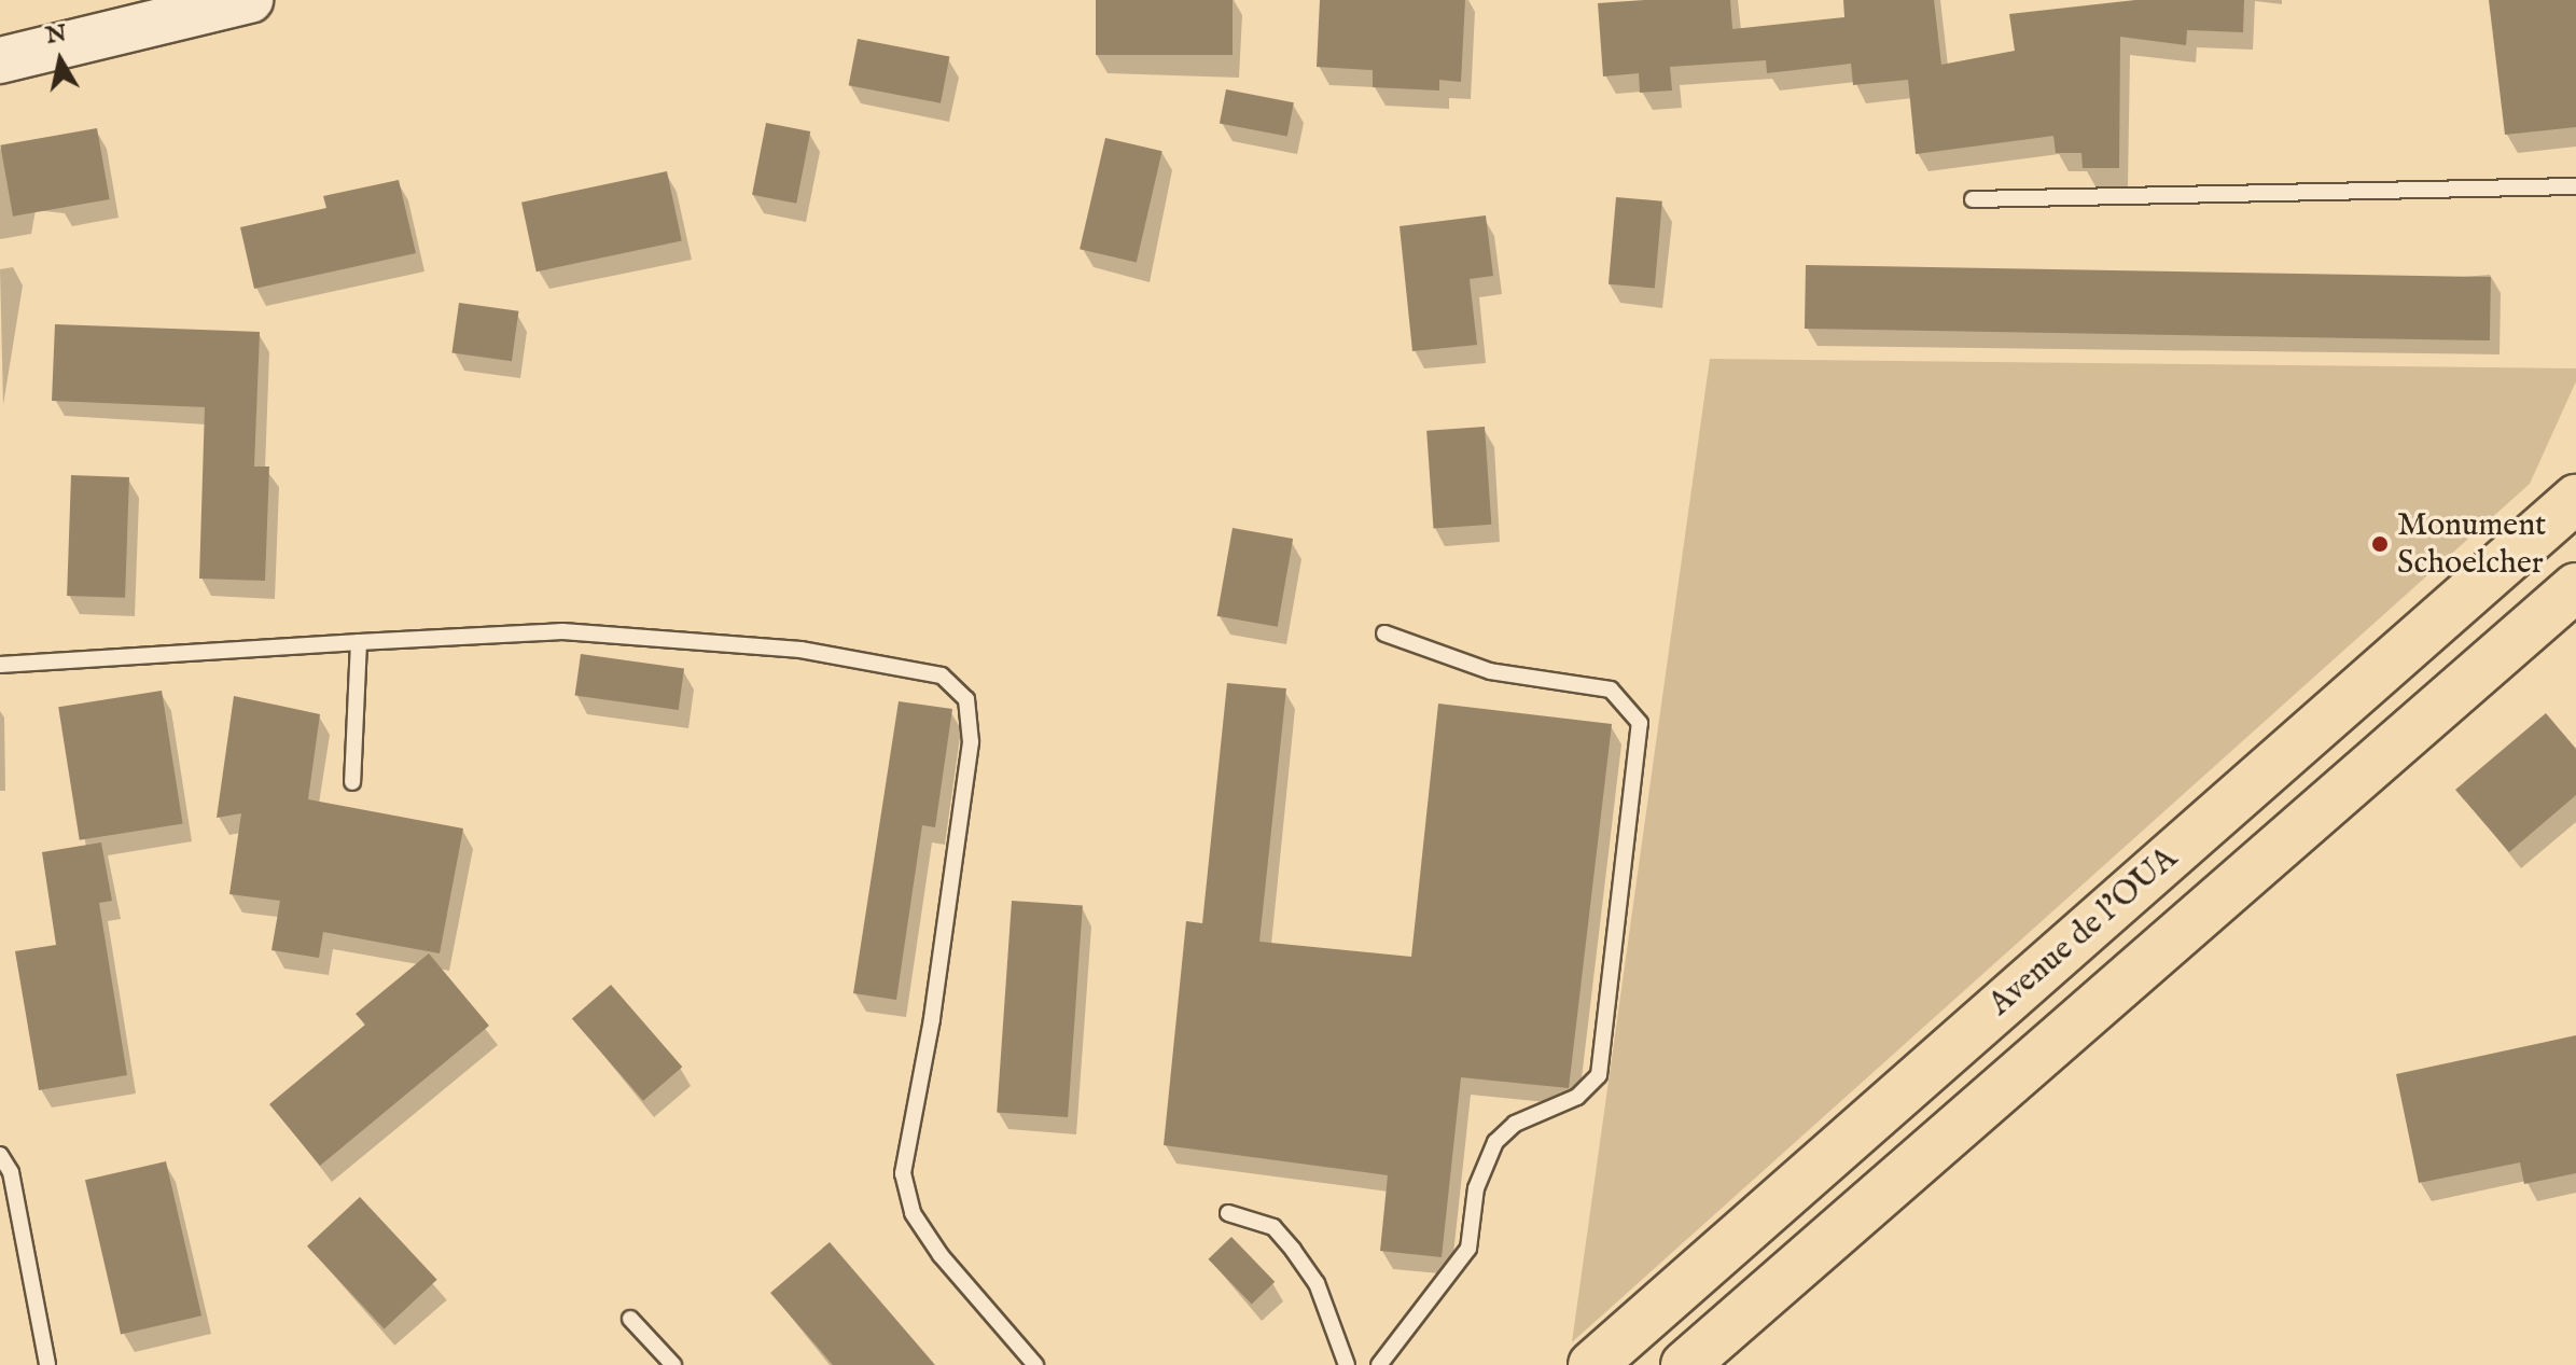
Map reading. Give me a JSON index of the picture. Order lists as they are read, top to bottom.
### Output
{
  "streets": {
    "main road": ["Avenue de l'OUA"]
  },
  "places": ["Monument Schoelcher"],
  "north": "top"
}
